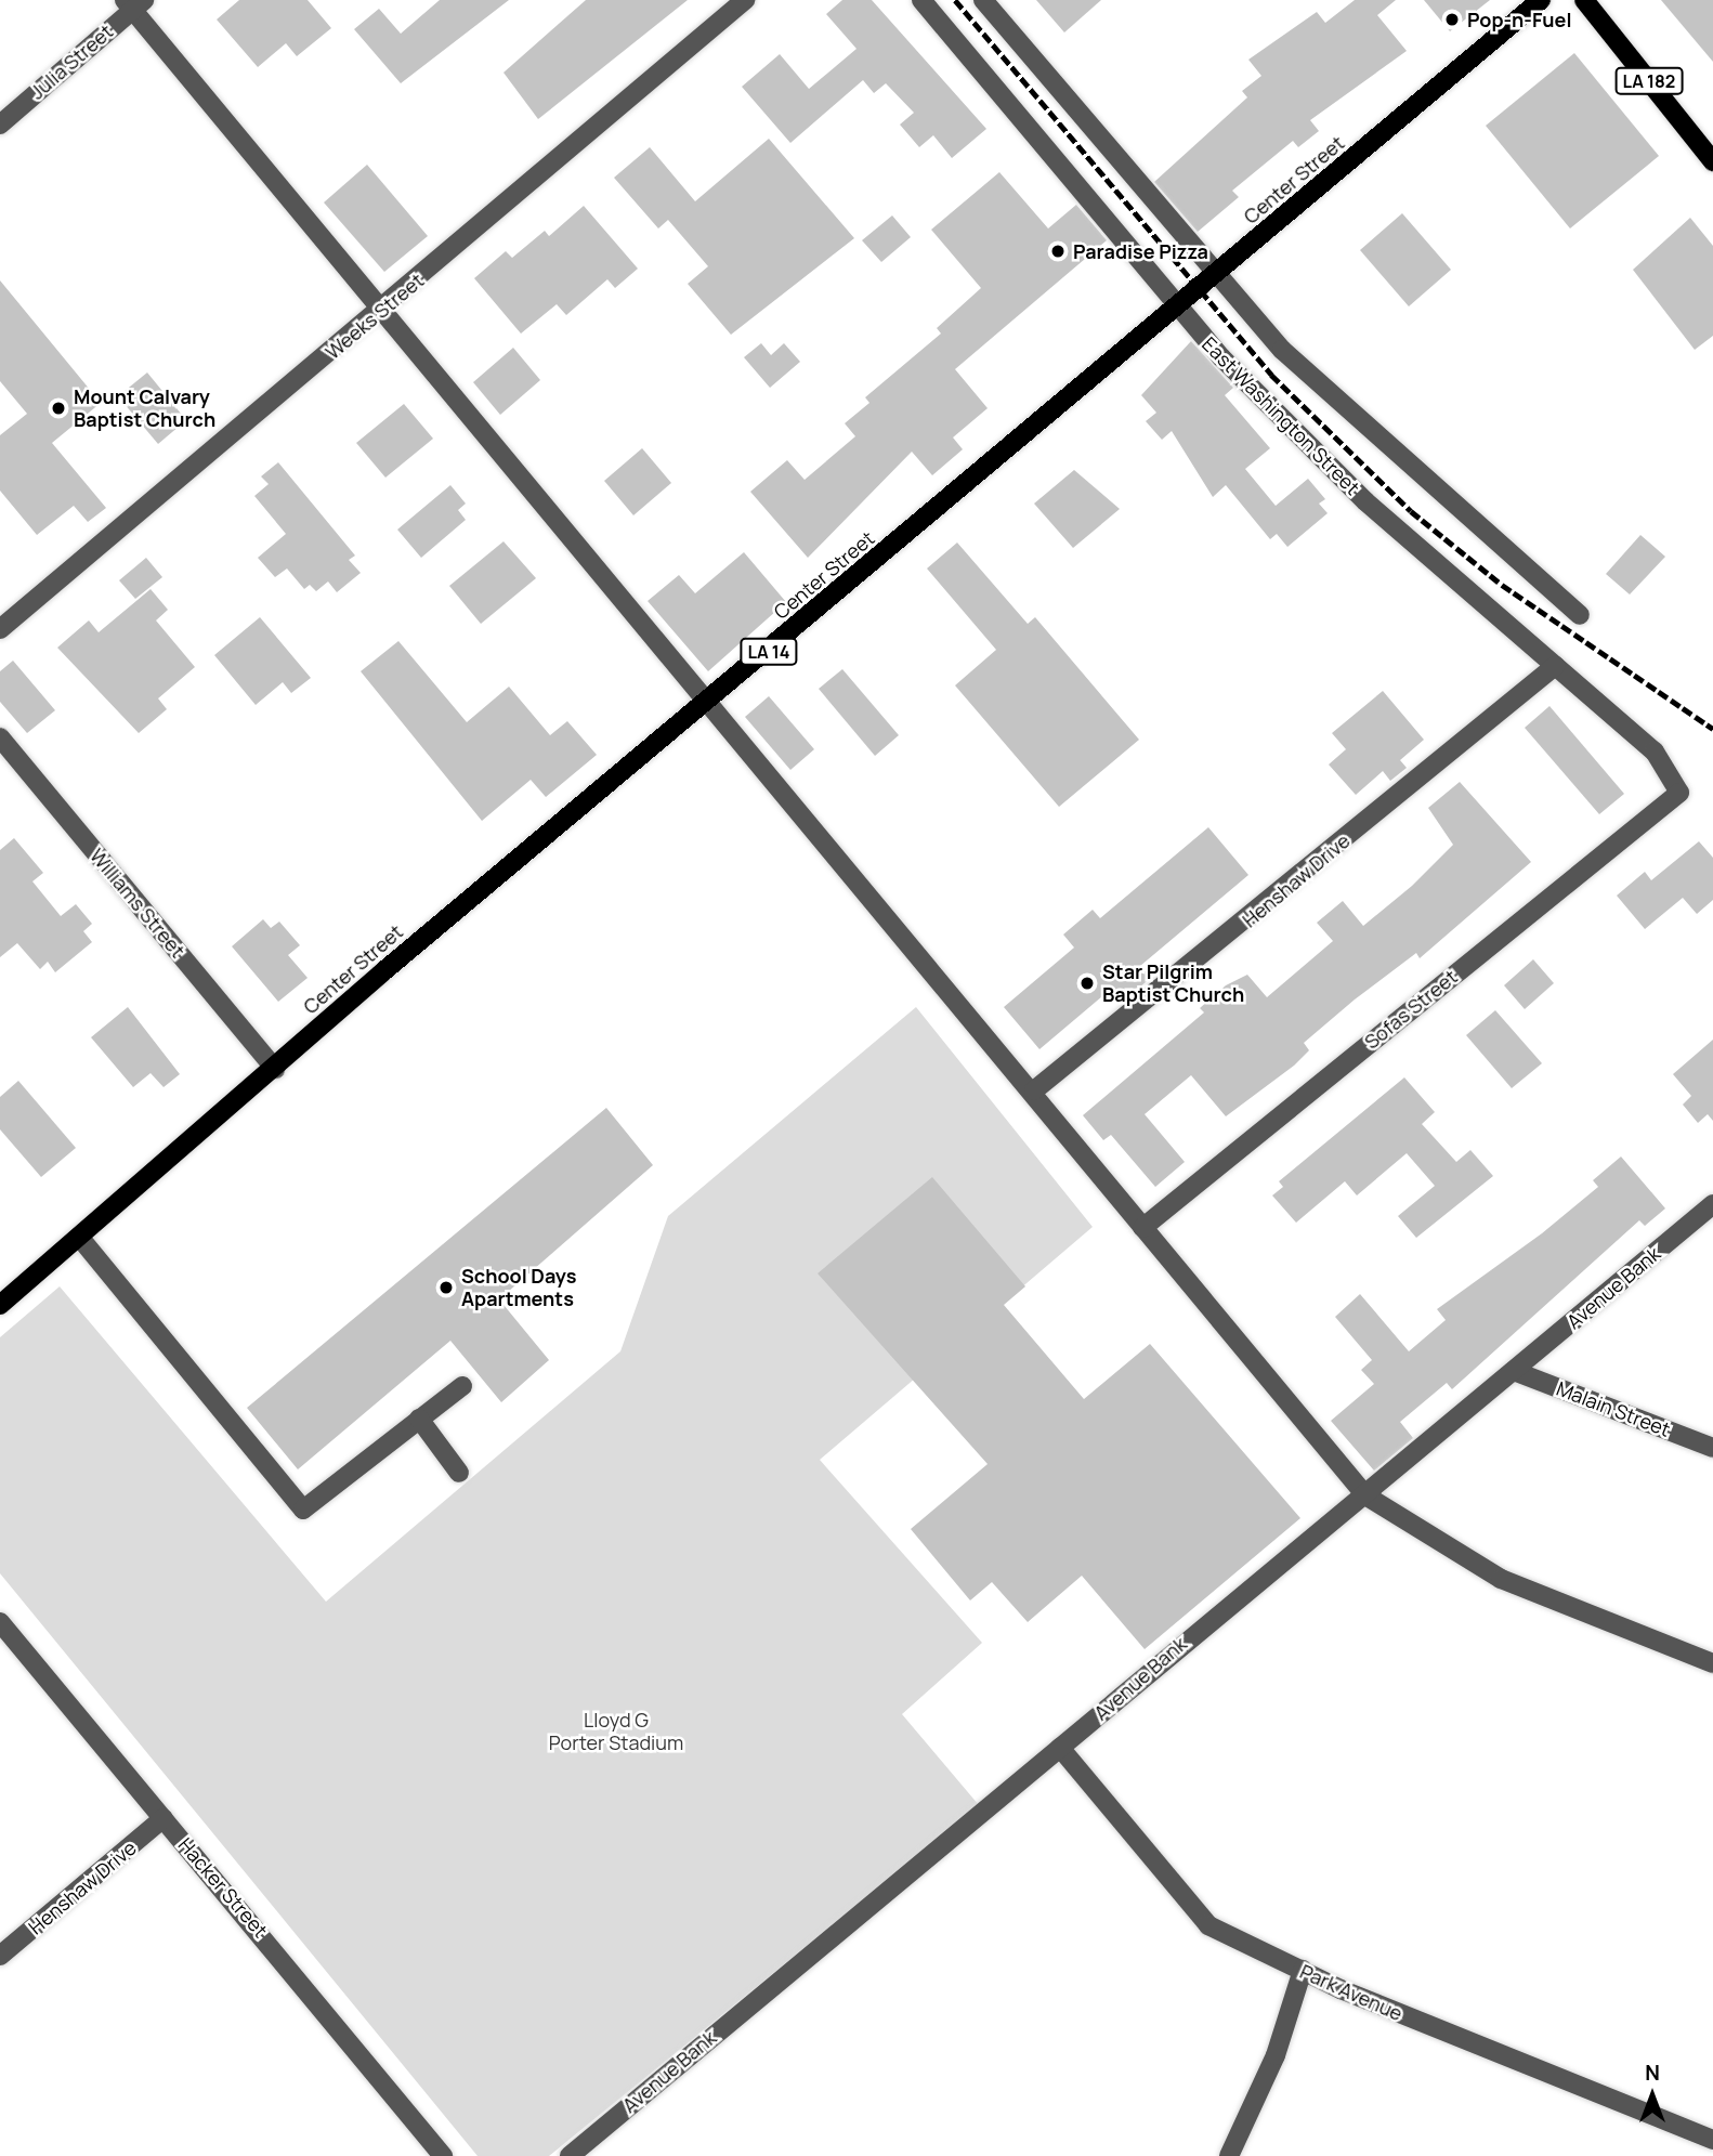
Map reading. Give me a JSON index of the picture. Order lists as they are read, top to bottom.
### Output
{
  "streets": {
    "main road": ["LA 182", "Center Street", "LA 14"],
    "street": [
      "Julia Street",
      "Weeks Street",
      "East Washington Street",
      "Henshaw Drive",
      "Williams Street",
      "Sofas Street",
      "Avenue Bank",
      "Malain Street",
      "Hacker Street",
      "Park Avenue"
    ]
  },
  "crossings": [
    ["Center Street", "East Washington Street"],
    ["Center Street", "Williams Street"],
    ["East Washington Street", "Henshaw Drive"],
    ["East Washington Street", "Sofas Street"],
    ["Henshaw Drive", "Hacker Street"],
    ["Avenue Bank", "Malain Street"],
    ["Avenue Bank", "Park Avenue"]
  ],
  "parks": ["Lloyd G Porter Stadium"],
  "places": [
    "Pop-n-Fuel",
    "Paradise Pizza",
    "Mount Calvary Baptist Church",
    "Star Pilgrim Baptist Church",
    "School Days Apartments"
  ],
  "north": "top"
}
